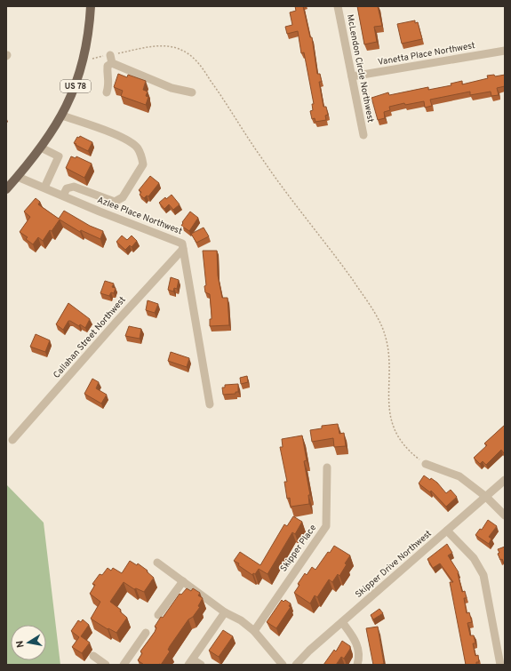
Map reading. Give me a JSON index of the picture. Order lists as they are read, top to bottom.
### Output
{
  "streets": {
    "main road": ["US 78"],
    "street": [
      "Vanetta Place Northwest",
      "McLendon Circle Northwest",
      "Azlee Place Northwest",
      "Callahan Street Northwest",
      "Skipper Place",
      "Skipper Drive Northwest"
    ]
  },
  "crossings": [
    ["Vanetta Place Northwest", "McLendon Circle Northwest"],
    ["US 78", "Azlee Place Northwest"],
    ["Azlee Place Northwest", "Callahan Street Northwest"]
  ],
  "north": "left"
}
